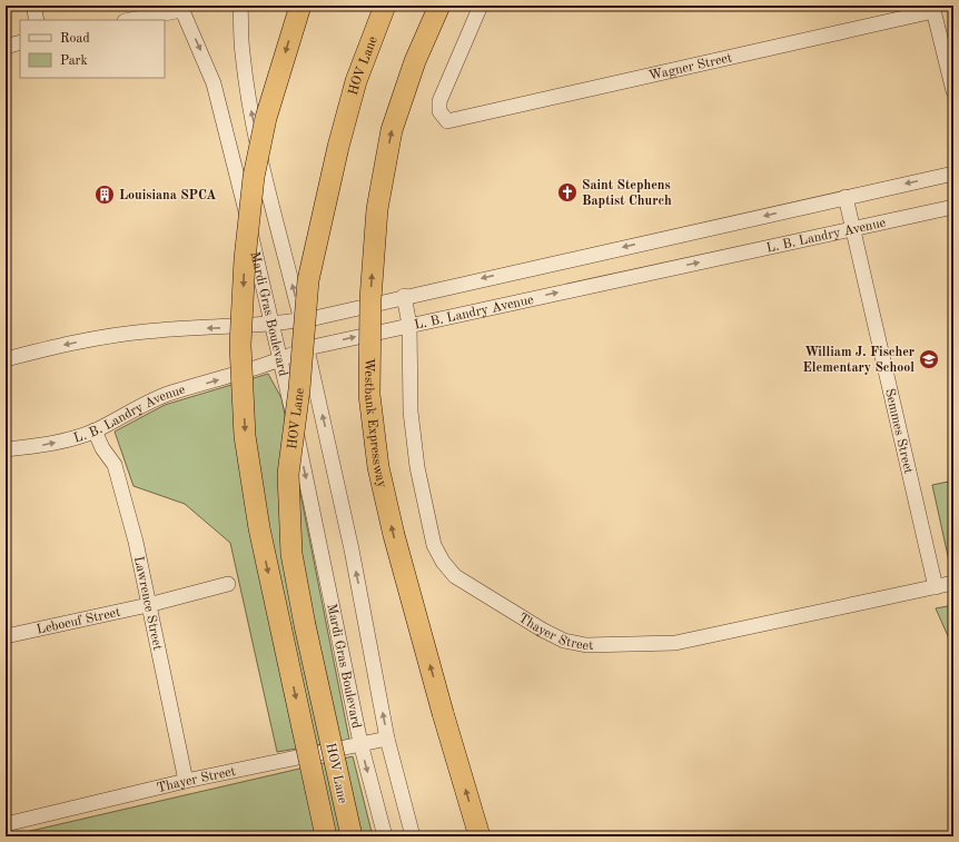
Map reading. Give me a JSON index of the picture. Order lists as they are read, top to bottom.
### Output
{
  "streets": {
    "highway": ["HOV Lane", "Westbank Expressway"],
    "street": [
      "Wagner Street",
      "L. B. Landry Avenue",
      "Mardi Gras Boulevard",
      "Semmes Street",
      "Lawrence Street",
      "Leboeuf Street",
      "Thayer Street"
    ]
  },
  "crossings": [
    ["L. B. Landry Avenue", "Mardi Gras Boulevard"],
    ["L. B. Landry Avenue", "Semmes Street"],
    ["L. B. Landry Avenue", "Lawrence Street"],
    ["L. B. Landry Avenue", "Thayer Street"],
    ["Mardi Gras Boulevard", "Thayer Street"],
    ["Semmes Street", "Thayer Street"],
    ["Lawrence Street", "Leboeuf Street"],
    ["Lawrence Street", "Thayer Street"]
  ],
  "places": {
    "church": ["Saint Stephens Baptist Church"],
    "building": ["Louisiana SPCA"],
    "school or university": ["William J. Fischer Elementary School"]
  },
  "legend": ["Road", "Park"]
}
